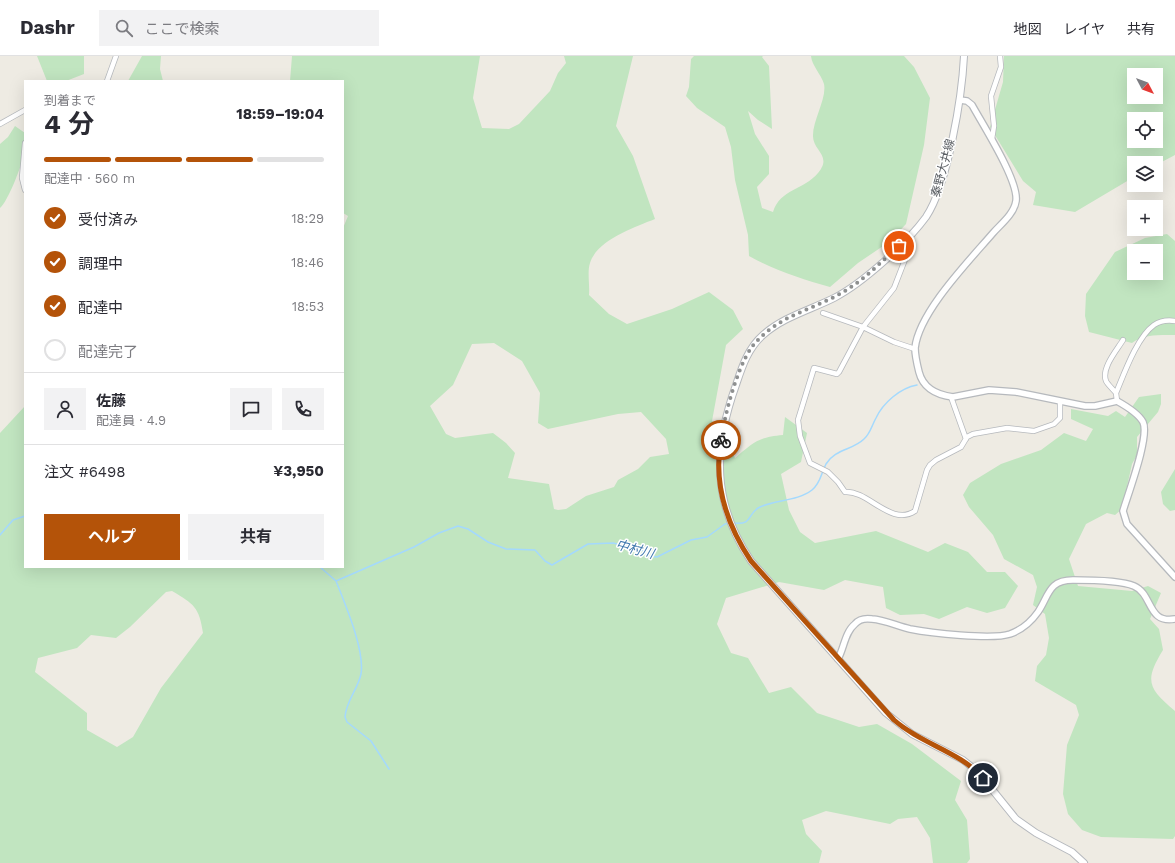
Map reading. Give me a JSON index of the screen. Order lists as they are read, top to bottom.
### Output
{
  "streets": {
    "main road": ["秦野大井線"]
  },
  "water": ["中村川"],
  "north": "bottom right",
  "page": {
    "header": "Dashr",
    "search": "ここで検索",
    "nav": ["地図", "レイヤ", "共有"],
    "map_buttons": ["+", "−"],
    "heading": ["4 分", "到着まで", "18:59–19:04"],
    "panel": [
      "佐藤",
      "配達員 · 4.9",
      "注文 #6498",
      "¥3,950"
    ],
    "bar": "配達中 · 560 m",
    "list": [
      ["受付済み", "18:29"],
      ["調理中", "18:46"],
      ["配達中", "18:53"],
      "配達完了"
    ],
    "buttons": ["ヘルプ", "共有"]
  }
}
